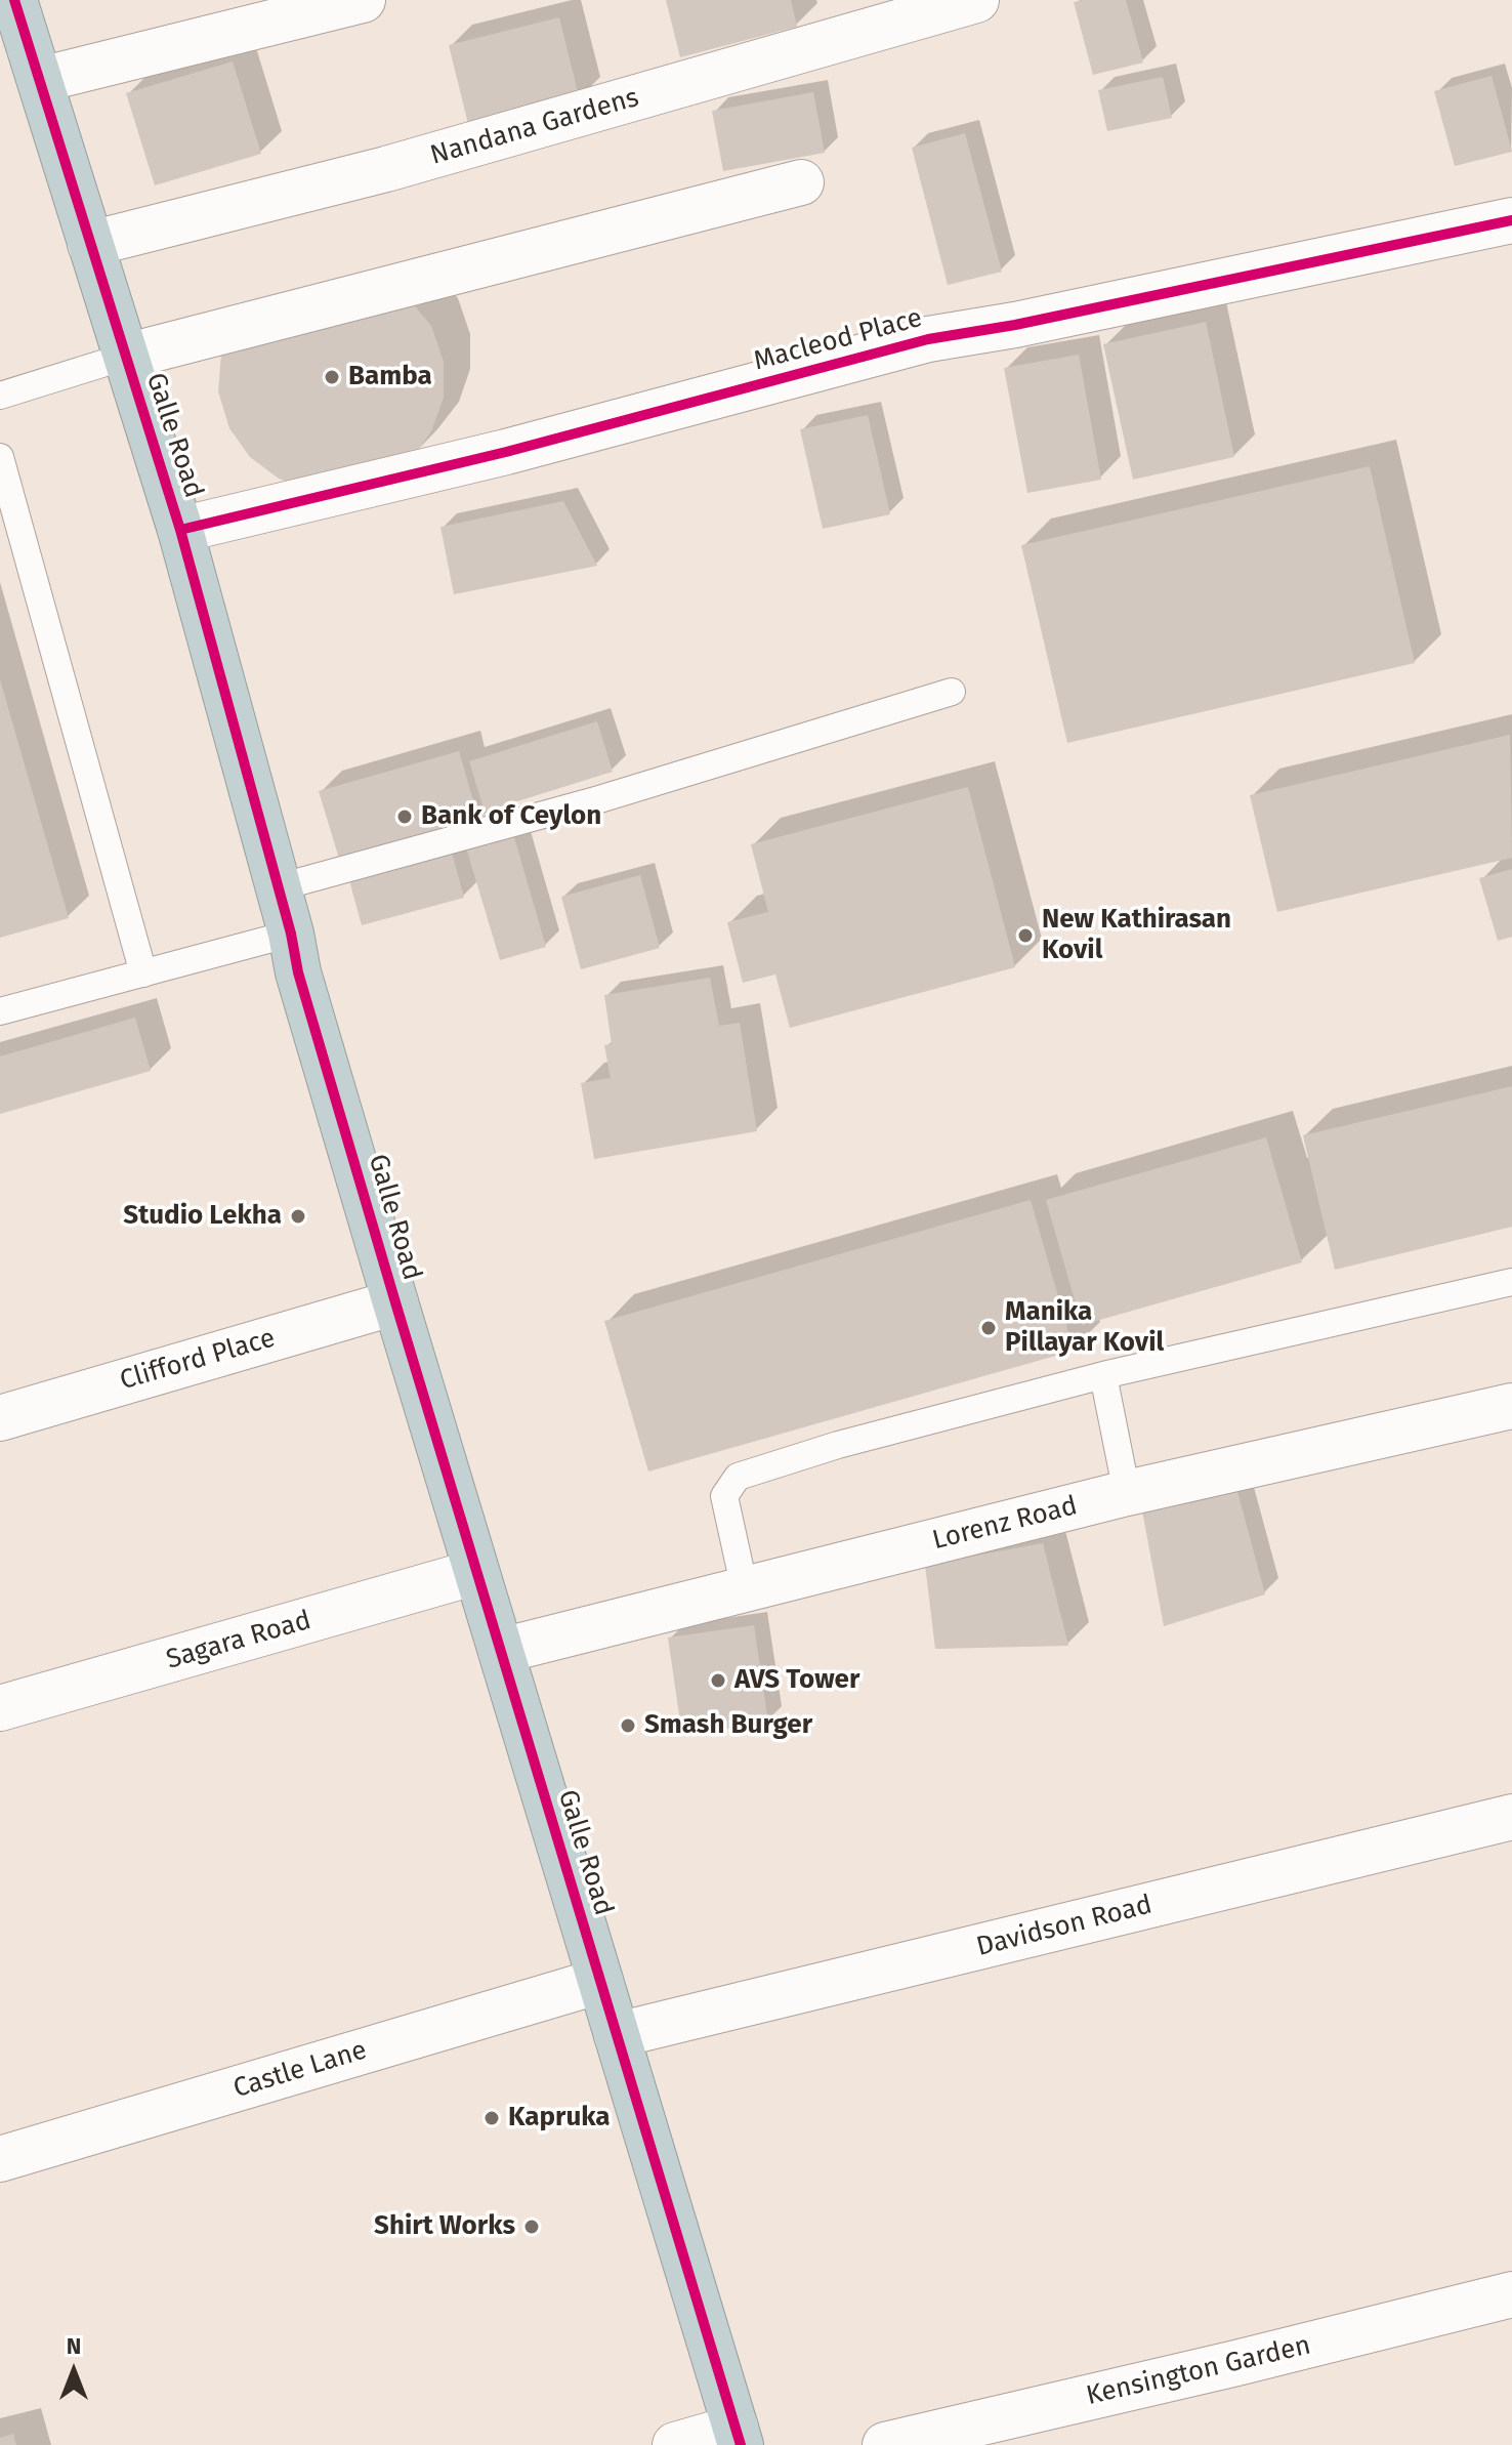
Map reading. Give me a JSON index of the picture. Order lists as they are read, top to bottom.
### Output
{
  "streets": {
    "highway": ["Galle Road"],
    "street": [
      "Nandana Gardens",
      "Macleod Place",
      "Clifford Place",
      "Lorenz Road",
      "Sagara Road",
      "Davidson Road",
      "Castle Lane",
      "Kensington Garden"
    ]
  },
  "crossings": [
    ["Nandana Gardens", "Galle Road"],
    ["Macleod Place", "Galle Road"],
    ["Galle Road", "Clifford Place"],
    ["Galle Road", "Lorenz Road"],
    ["Galle Road", "Sagara Road"],
    ["Galle Road", "Davidson Road"],
    ["Galle Road", "Castle Lane"]
  ],
  "places": [
    "Bamba",
    "Bank of Ceylon",
    "New Kathirasan Kovil",
    "Studio Lekha",
    "Manika Pillayar Kovil",
    "AVS Tower",
    "Smash Burger",
    "Kapruka",
    "Shirt Works"
  ],
  "north": "top"
}
